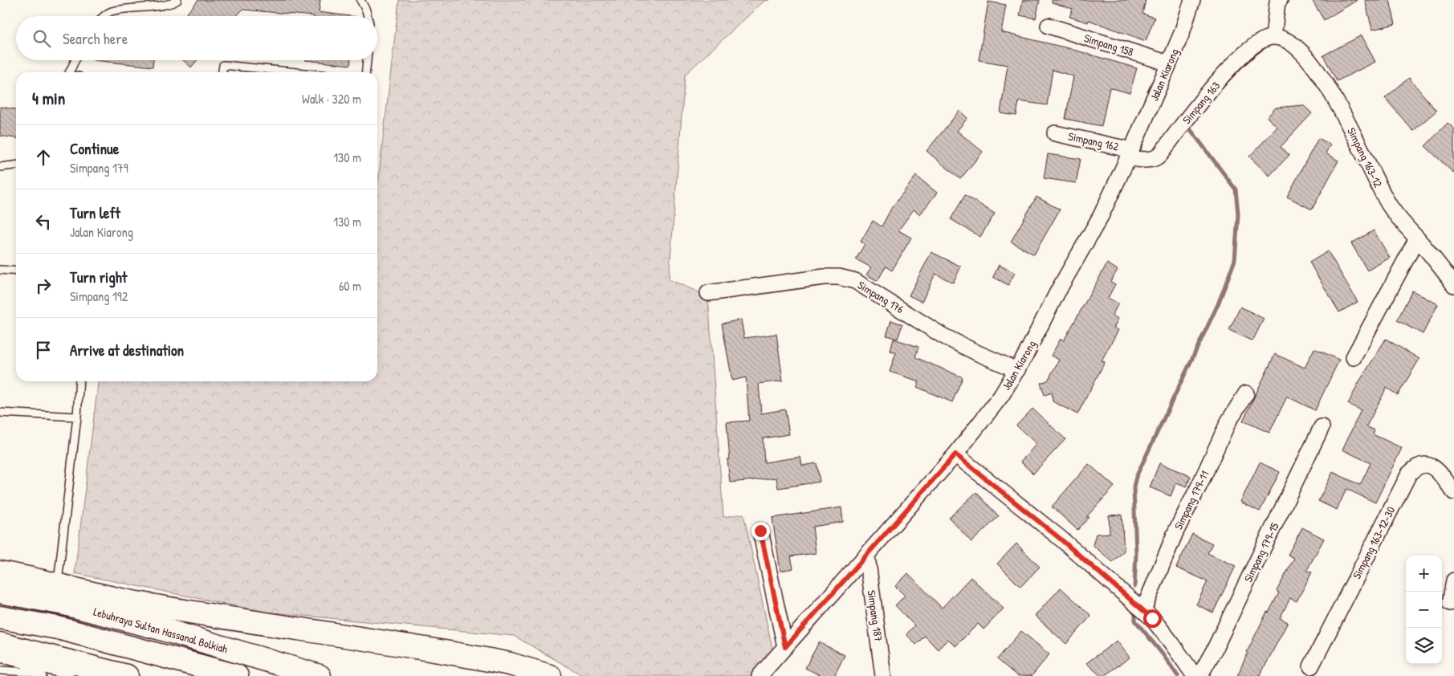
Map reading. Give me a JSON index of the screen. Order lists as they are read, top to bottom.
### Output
{
  "streets": {
    "main road": ["Lebuhraya Sultan Hassanal Bolkiah"],
    "street": [
      "Simpang 158",
      "Jalan Kiarong",
      "Simpang 163",
      "Simpang 162",
      "Simpang 163-12",
      "Simpang 176",
      "Simpang 179-11",
      "Simpang 163-12-30",
      "Simpang 179-15",
      "Simpang 187"
    ]
  },
  "crossings": [
    ["Simpang 158", "Jalan Kiarong"],
    ["Jalan Kiarong", "Simpang 163"],
    ["Jalan Kiarong", "Simpang 162"],
    ["Jalan Kiarong", "Simpang 176"],
    ["Jalan Kiarong", "Simpang 187"],
    ["Simpang 163", "Simpang 162"],
    ["Simpang 163", "Simpang 163-12"]
  ],
  "page": {
    "search": "Search here",
    "heading": ["4 min", "Walk · 320 m"],
    "list": [
      ["Continue", "Simpang 179", "130 m"],
      ["Turn left", "Jalan Kiarong", "130 m"],
      ["Turn right", "Simpang 192", "60 m"],
      "Arrive at destination"
    ],
    "map_buttons": ["+", "−"]
  }
}
